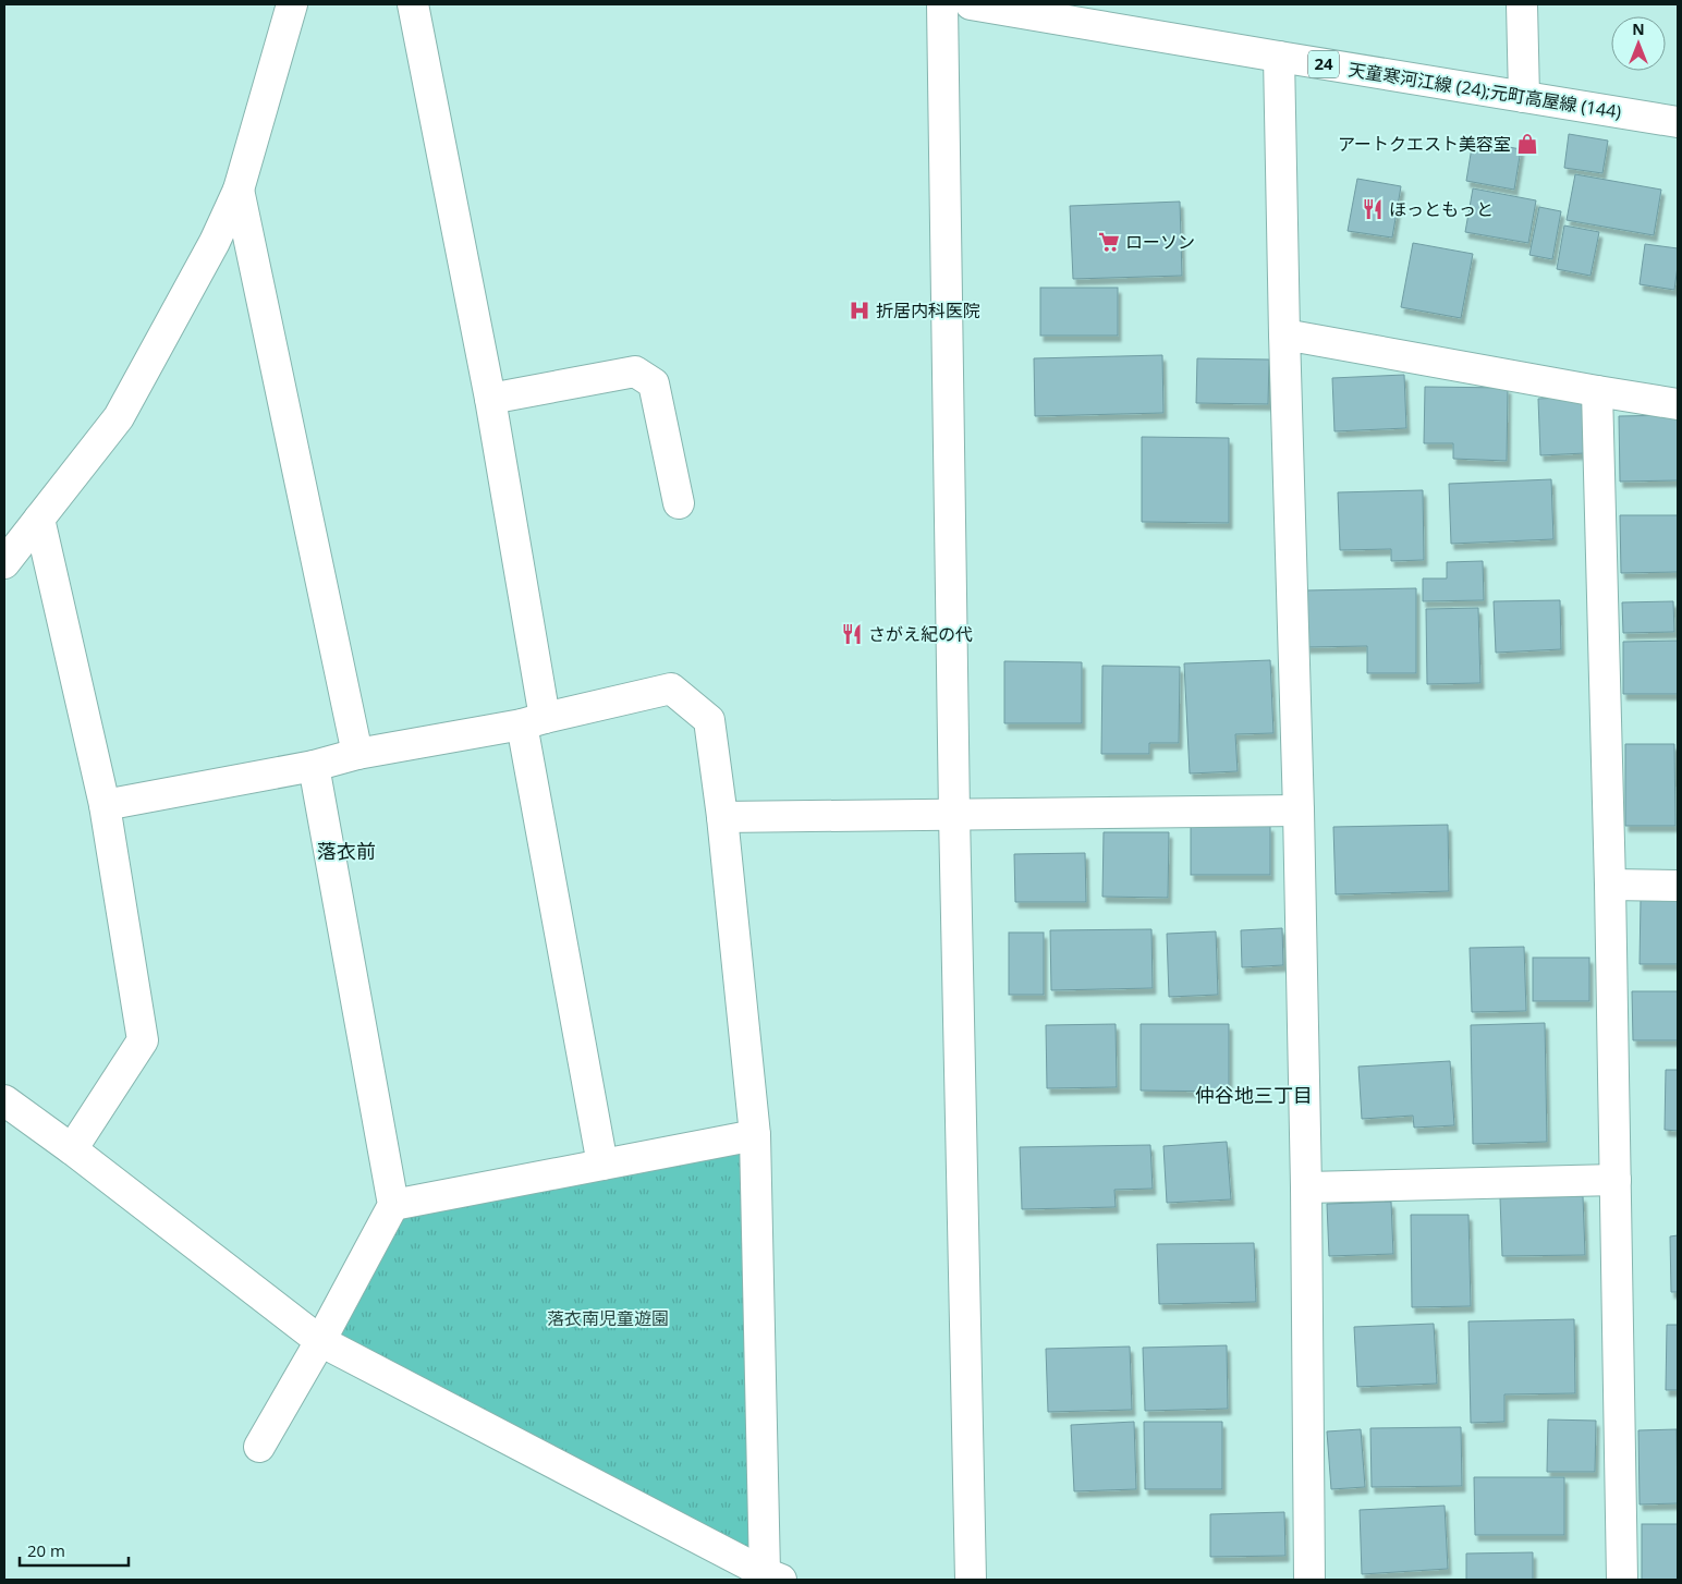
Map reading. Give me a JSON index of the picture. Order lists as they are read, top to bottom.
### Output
{
  "streets": {
    "street": ["24", "天童寒河江線 (24);元町高屋線 (144)"]
  },
  "districts": ["落衣前", "仲谷地三丁目"],
  "parks": ["落衣南児童遊園"],
  "places": {
    "shop": ["アートクエスト美容室"],
    "restaurant": ["ほっともっと", "さがえ紀の代"],
    "supermarket": ["ローソン"],
    "hospital": ["折居内科医院"]
  },
  "scale_bar": "20 m",
  "north": "top"
}
